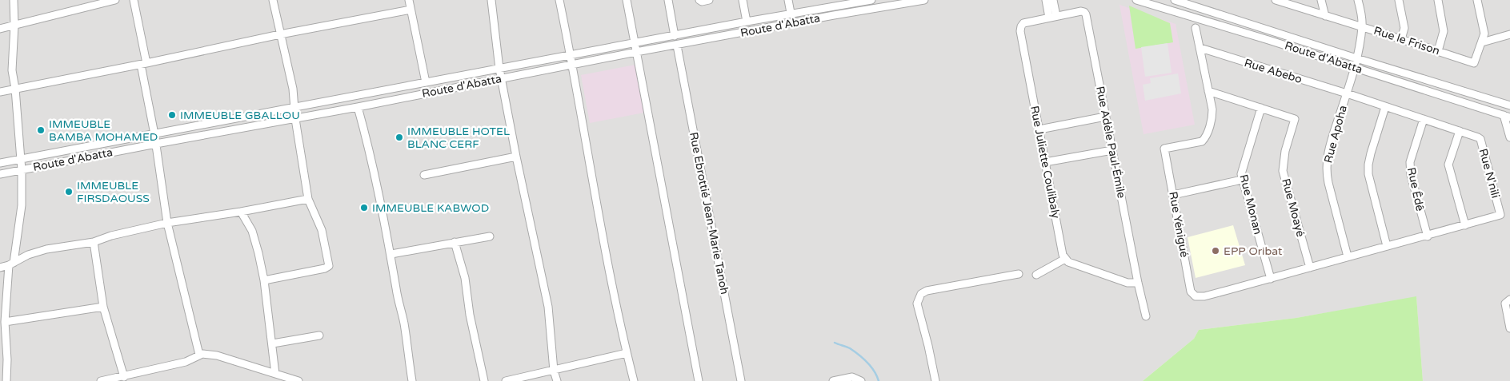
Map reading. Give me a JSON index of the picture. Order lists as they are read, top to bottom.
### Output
{
  "streets": {
    "street": [
      "Route d'Abatta",
      "Rue le Frison",
      "Rue Abebo",
      "Rue Apoha",
      "Rue Adèle Paul-Émile",
      "Rue Juliette Coulibaly",
      "Rue N'nili",
      "Rue Êdê",
      "Rue Monan",
      "Rue Moayé",
      "Rue Ebrottié Jean-Marie Tanoh",
      "Rue Yénigué"
    ]
  },
  "crossings": [
    ["Route d'Abatta", "Rue Apoha"],
    ["Route d'Abatta", "Rue Ebrottié Jean-Marie Tanoh"],
    ["Rue le Frison", "Rue Apoha"],
    ["Rue Abebo", "Rue Apoha"],
    ["Rue Abebo", "Rue N'nili"],
    ["Rue Abebo", "Rue Yénigué"],
    ["Rue Apoha", "Rue N'nili"],
    ["Rue Apoha", "Rue Yénigué"],
    ["Rue Adèle Paul-Émile", "Rue Juliette Coulibaly"],
    ["Rue N'nili", "Rue Êdê"],
    ["Rue N'nili", "Rue Yénigué"],
    ["Rue Monan", "Rue Moayé"],
    ["Rue Monan", "Rue Yénigué"],
    ["Rue Moayé", "Rue Yénigué"]
  ],
  "places": [
    "IMMEUBLE GBALLOU",
    "IMMEUBLE BAMBA MOHAMED",
    "IMMEUBLE HOTEL BLANC CERF",
    "IMMEUBLE FIRSDAOUSS",
    "IMMEUBLE KABWOD",
    "EPP Oribat"
  ]
}
